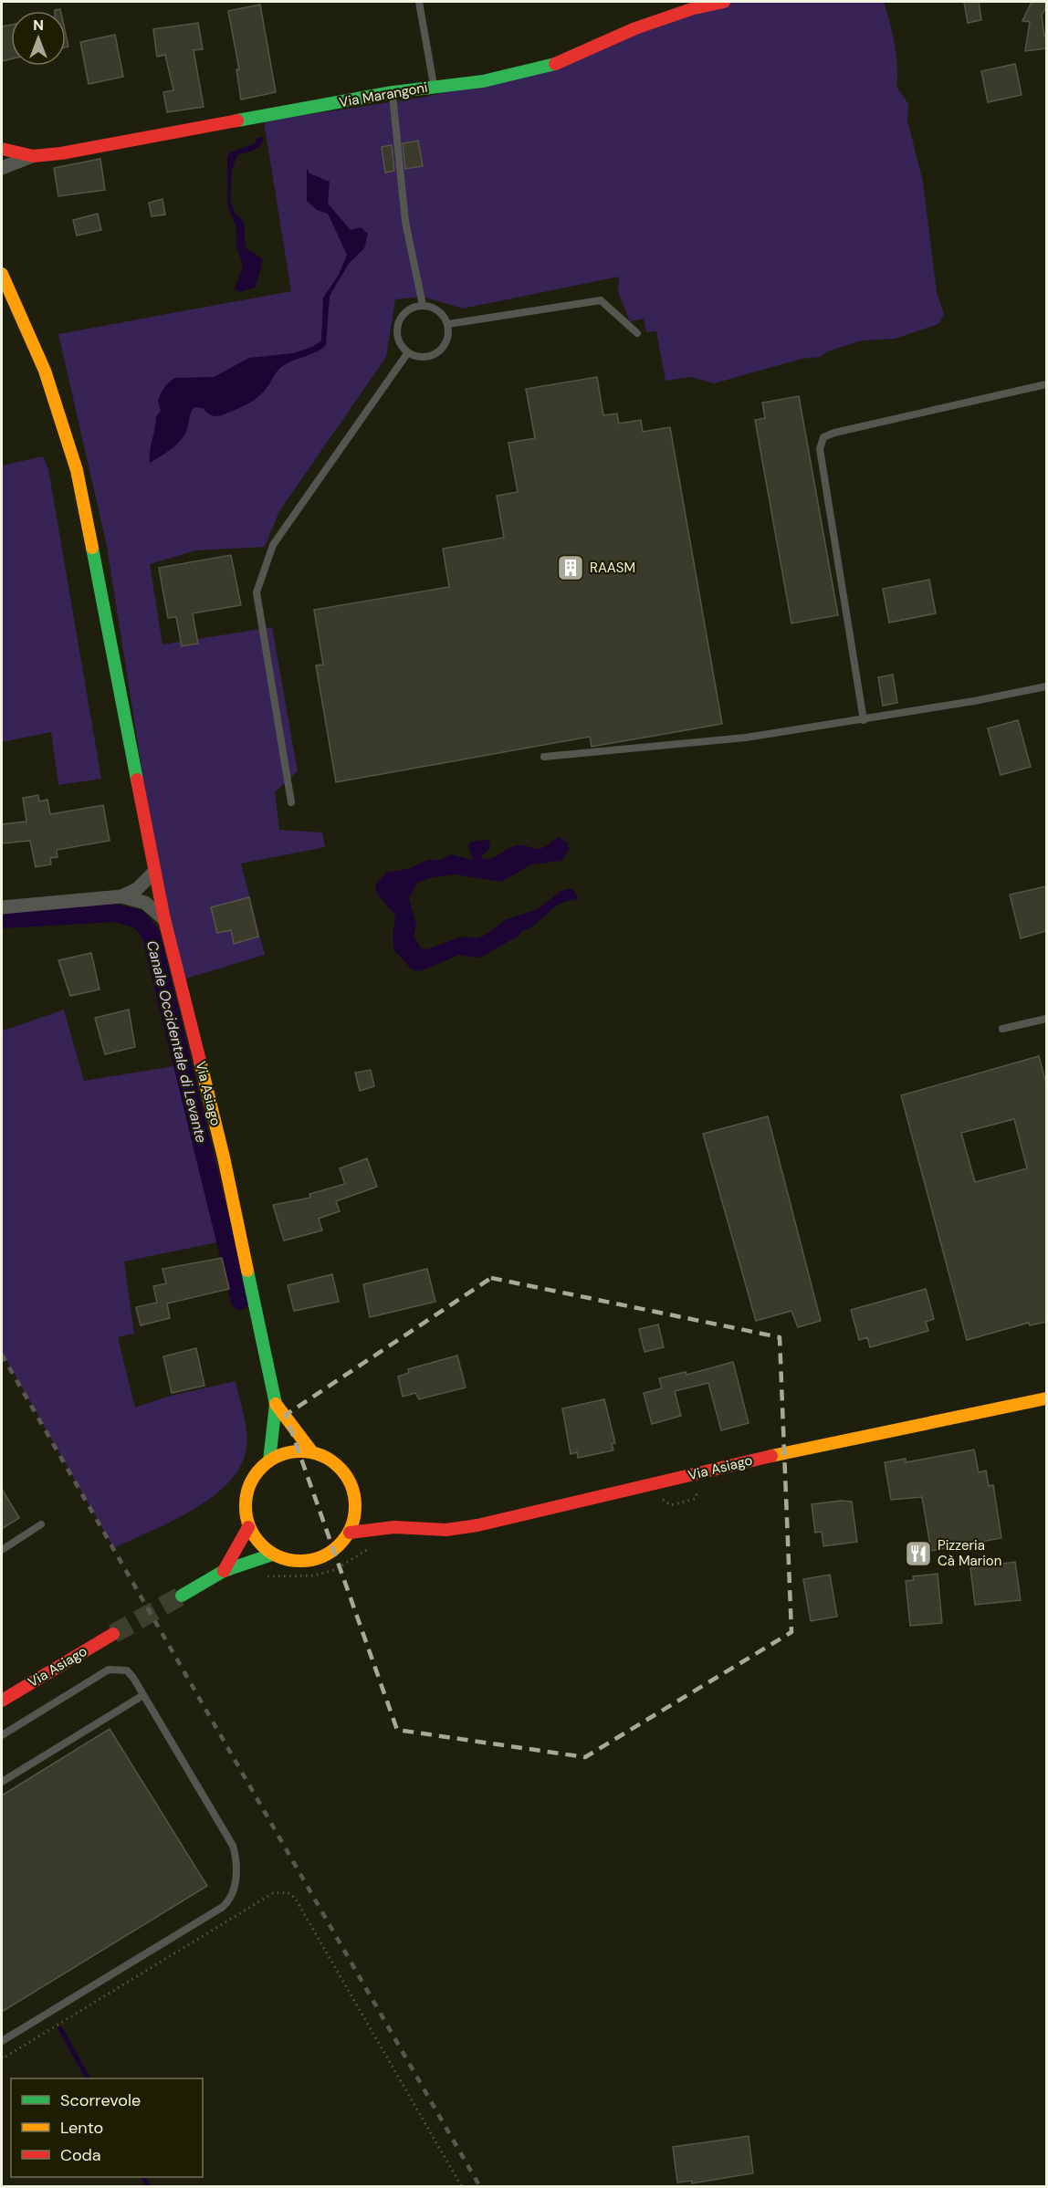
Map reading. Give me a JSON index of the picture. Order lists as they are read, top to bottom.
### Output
{
  "streets": {
    "main road": ["Via Marangoni", "Via Asiago"]
  },
  "water": ["Canale Occidentale di Levante"],
  "places": {
    "building": ["RAASM"],
    "restaurant": ["Pizzeria Cà Marion"]
  },
  "legend": ["Scorrevole", "Lento", "Coda"],
  "north": "top"
}
